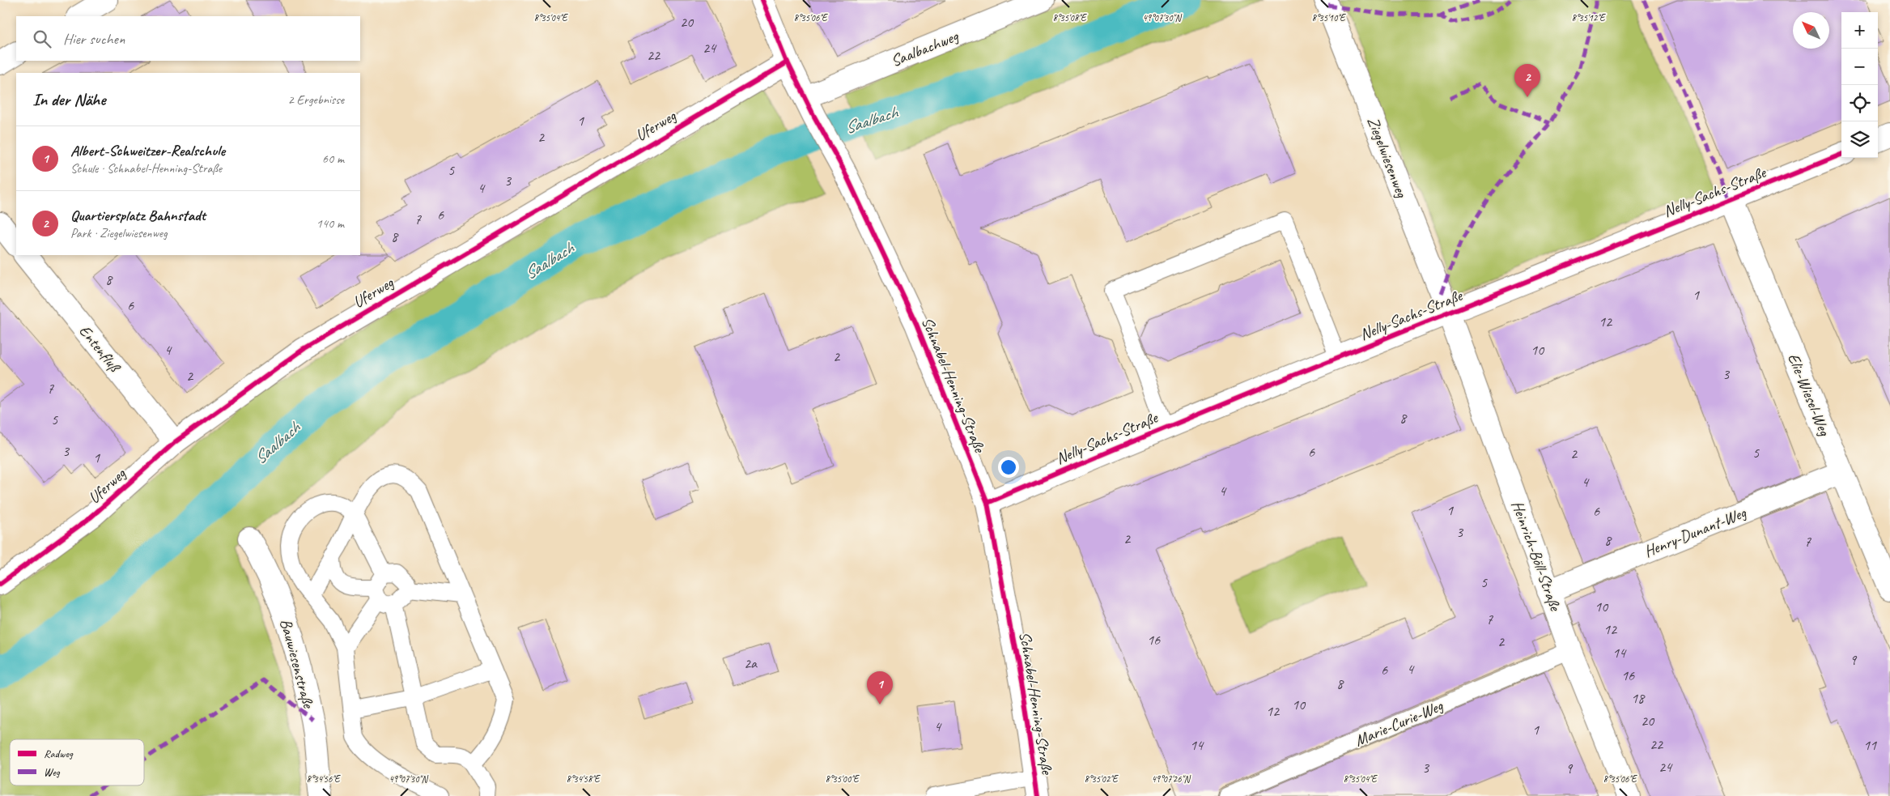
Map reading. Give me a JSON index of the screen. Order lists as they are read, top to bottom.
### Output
{
  "streets": {
    "street": [
      "Saalbachweg",
      "Uferweg",
      "Ziegelwiesenweg",
      "Nelly-Sachs-Straße",
      "Entenfluß",
      "Schnabel-Henning-Straße",
      "Elie-Wiesel-Weg",
      "Henry-Dunant-Weg",
      "Heinrich-Böll-Straße",
      "Bauwiesenstraße"
    ],
    "lane": ["Marie-Curie-Weg"]
  },
  "crossings": [
    ["Saalbachweg", "Schnabel-Henning-Straße"],
    ["Uferweg", "Entenfluß"],
    ["Uferweg", "Schnabel-Henning-Straße"],
    ["Ziegelwiesenweg", "Nelly-Sachs-Straße"],
    ["Ziegelwiesenweg", "Heinrich-Böll-Straße"],
    ["Nelly-Sachs-Straße", "Schnabel-Henning-Straße"],
    ["Nelly-Sachs-Straße", "Elie-Wiesel-Weg"],
    ["Nelly-Sachs-Straße", "Heinrich-Böll-Straße"],
    ["Elie-Wiesel-Weg", "Henry-Dunant-Weg"],
    ["Henry-Dunant-Weg", "Heinrich-Böll-Straße"],
    ["Heinrich-Böll-Straße", "Marie-Curie-Weg"]
  ],
  "water": ["Saalbach"],
  "house_numbers": [
    "20",
    "24",
    "22",
    "1",
    "2",
    "5",
    "3",
    "4",
    "6",
    "7",
    "8",
    "8",
    "1",
    "6",
    "12",
    "4",
    "10",
    "2",
    "3",
    "2",
    "7",
    "8",
    "5",
    "3",
    "6",
    "5",
    "2",
    "1",
    "4",
    "4",
    "1",
    "6",
    "3",
    "2",
    "8",
    "7",
    "5",
    "10",
    "7",
    "12",
    "16",
    "2",
    "14",
    "9",
    "2a",
    "4",
    "6",
    "16",
    "8",
    "18",
    "10",
    "12",
    "20",
    "4",
    "1",
    "22",
    "14",
    "11",
    "24",
    "3",
    "9"
  ],
  "legend": ["Radweg", "Weg"],
  "north": "top left",
  "page": {
    "map_buttons": ["+", "−"],
    "search": "Hier suchen",
    "pins": ["2", "1"],
    "heading": ["In der Nähe", "2 Ergebnisse"],
    "list": [
      {
        "mark": "1",
        "name": "Albert-Schweitzer-Realschule",
        "note": "Schule · Schnabel-Henning-Straße",
        "value": "60 m"
      },
      {
        "mark": "2",
        "name": "Quartiersplatz Bahnstadt",
        "note": "Park · Ziegelwiesenweg",
        "value": "140 m"
      }
    ]
  },
  "coordinates": [
    "8°35'04\"E",
    "8°35'06\"E",
    "8°35'08\"E",
    "8°35'10\"E",
    "8°35'12\"E",
    "49°07'30\"N",
    "49°07'26\"N",
    "8°34'56\"E",
    "8°34'58\"E",
    "8°35'00\"E",
    "8°35'02\"E"
  ]
}
